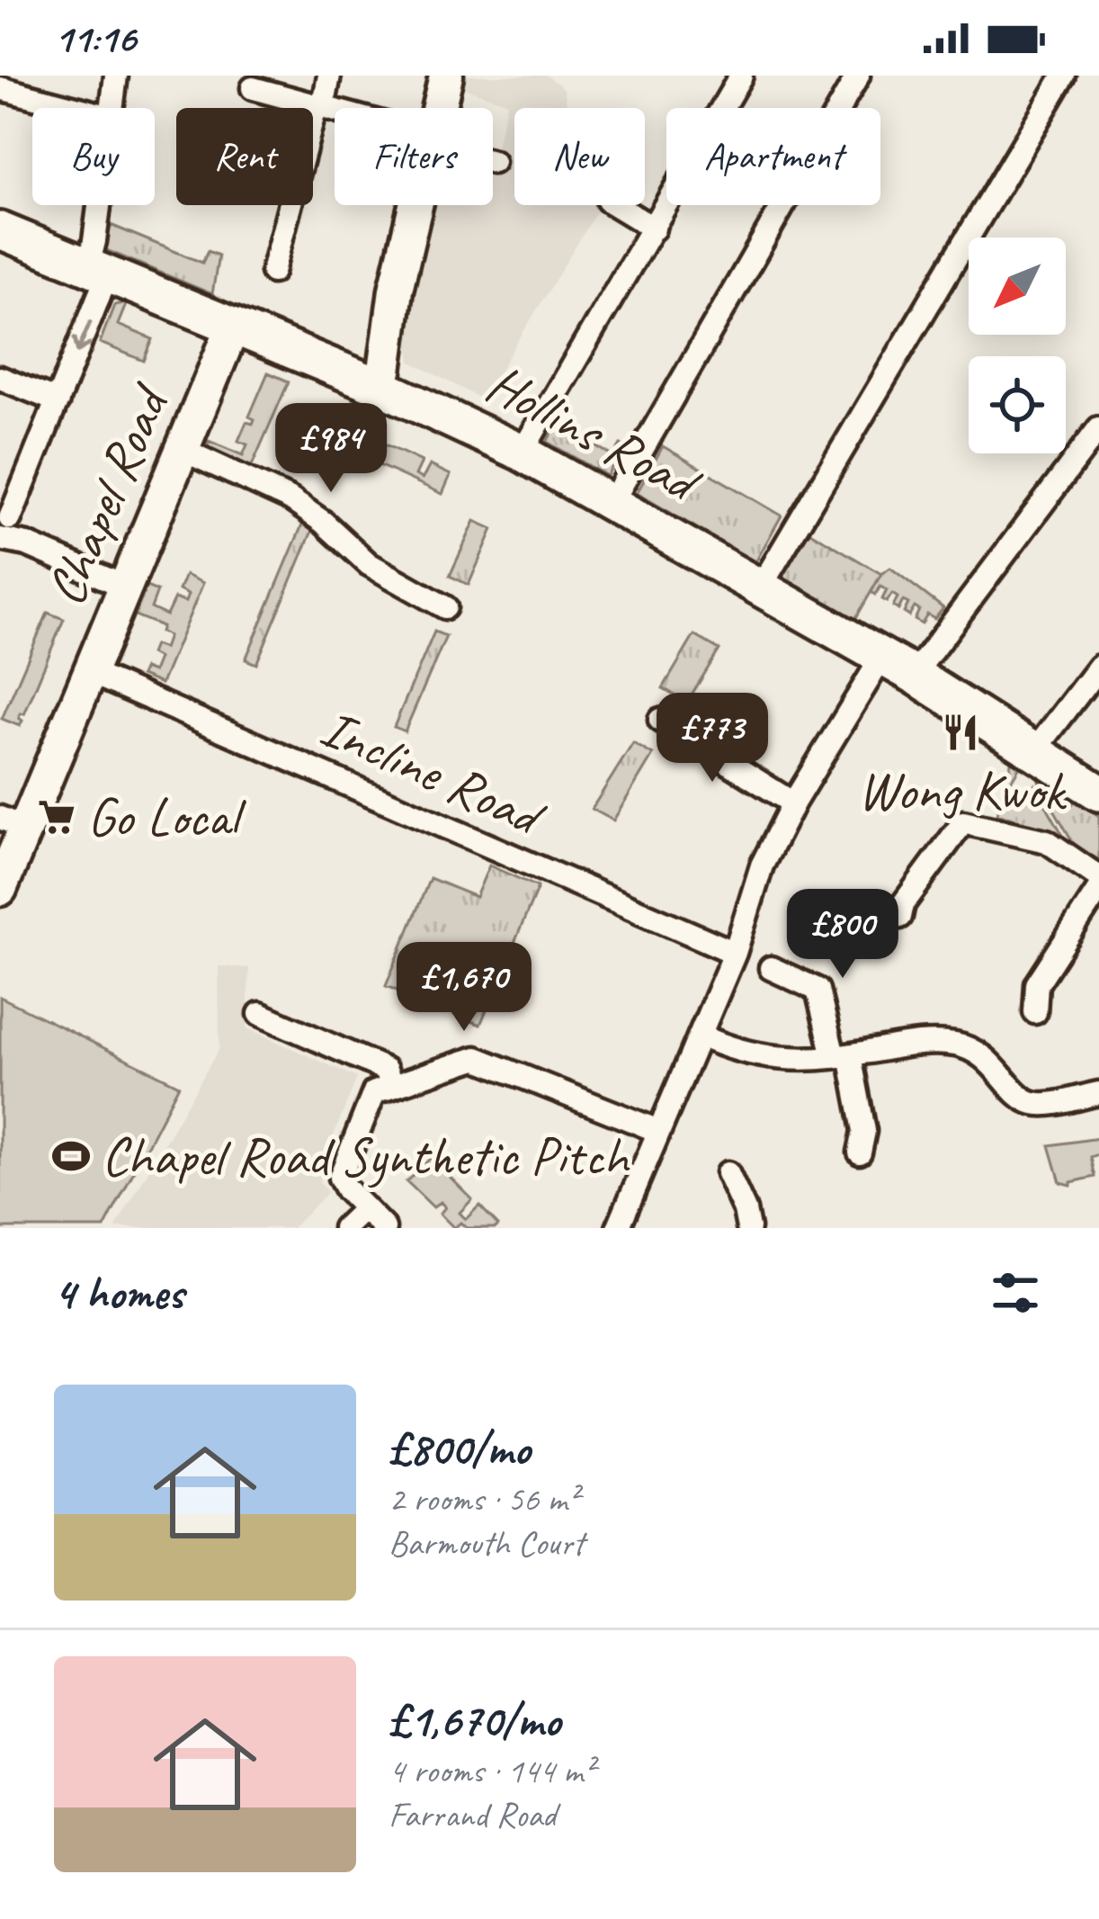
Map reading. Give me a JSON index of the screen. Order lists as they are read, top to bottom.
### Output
{
  "streets": {
    "main road": ["Hollins Road"],
    "street": ["Chapel Road", "Incline Road"]
  },
  "crossings": [
    ["Hollins Road", "Chapel Road"],
    ["Chapel Road", "Incline Road"]
  ],
  "places": {
    "restaurant": ["Wong Kwok"],
    "supermarket": ["Go Local"],
    "sports": ["Chapel Road Synthetic Pitch"]
  },
  "north": "bottom left",
  "page": {
    "status": "11:16",
    "chip": [
      "Buy",
      "Rent",
      "Filters",
      "New",
      "Apartment"
    ],
    "price": [
      "£984",
      "£773",
      "£800",
      "£1,670"
    ],
    "heading": "4 homes",
    "list": [
      {
        "name": "£800/mo",
        "note": "2 rooms · 56 m² · Barmouth Court"
      },
      {
        "name": "£1,670/mo",
        "note": "4 rooms · 144 m² · Farrand Road"
      }
    ]
  }
}
